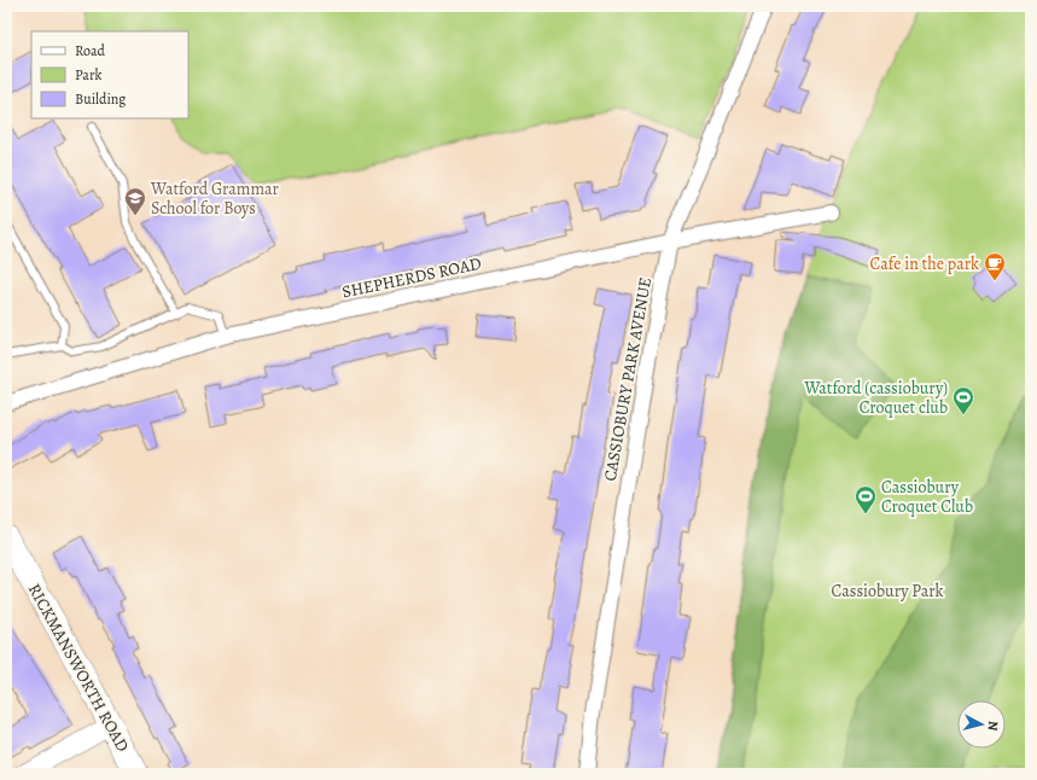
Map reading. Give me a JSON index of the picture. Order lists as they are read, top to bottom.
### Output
{
  "streets": {
    "main road": ["RICKMANSWORTH ROAD"],
    "street": ["SHEPHERDS ROAD", "CASSIOBURY PARK AVENUE"]
  },
  "crossings": [
    ["SHEPHERDS ROAD", "CASSIOBURY PARK AVENUE"]
  ],
  "parks": ["Cassiobury Park"],
  "places": {
    "school or university": ["Watford Grammar School for Boys"],
    "cafe": ["Cafe in the park"],
    "sports": ["Watford (cassiobury) Croquet club", "Cassiobury Croquet Club"]
  },
  "legend": ["Road", "Park", "Building"],
  "north": "right"
}
